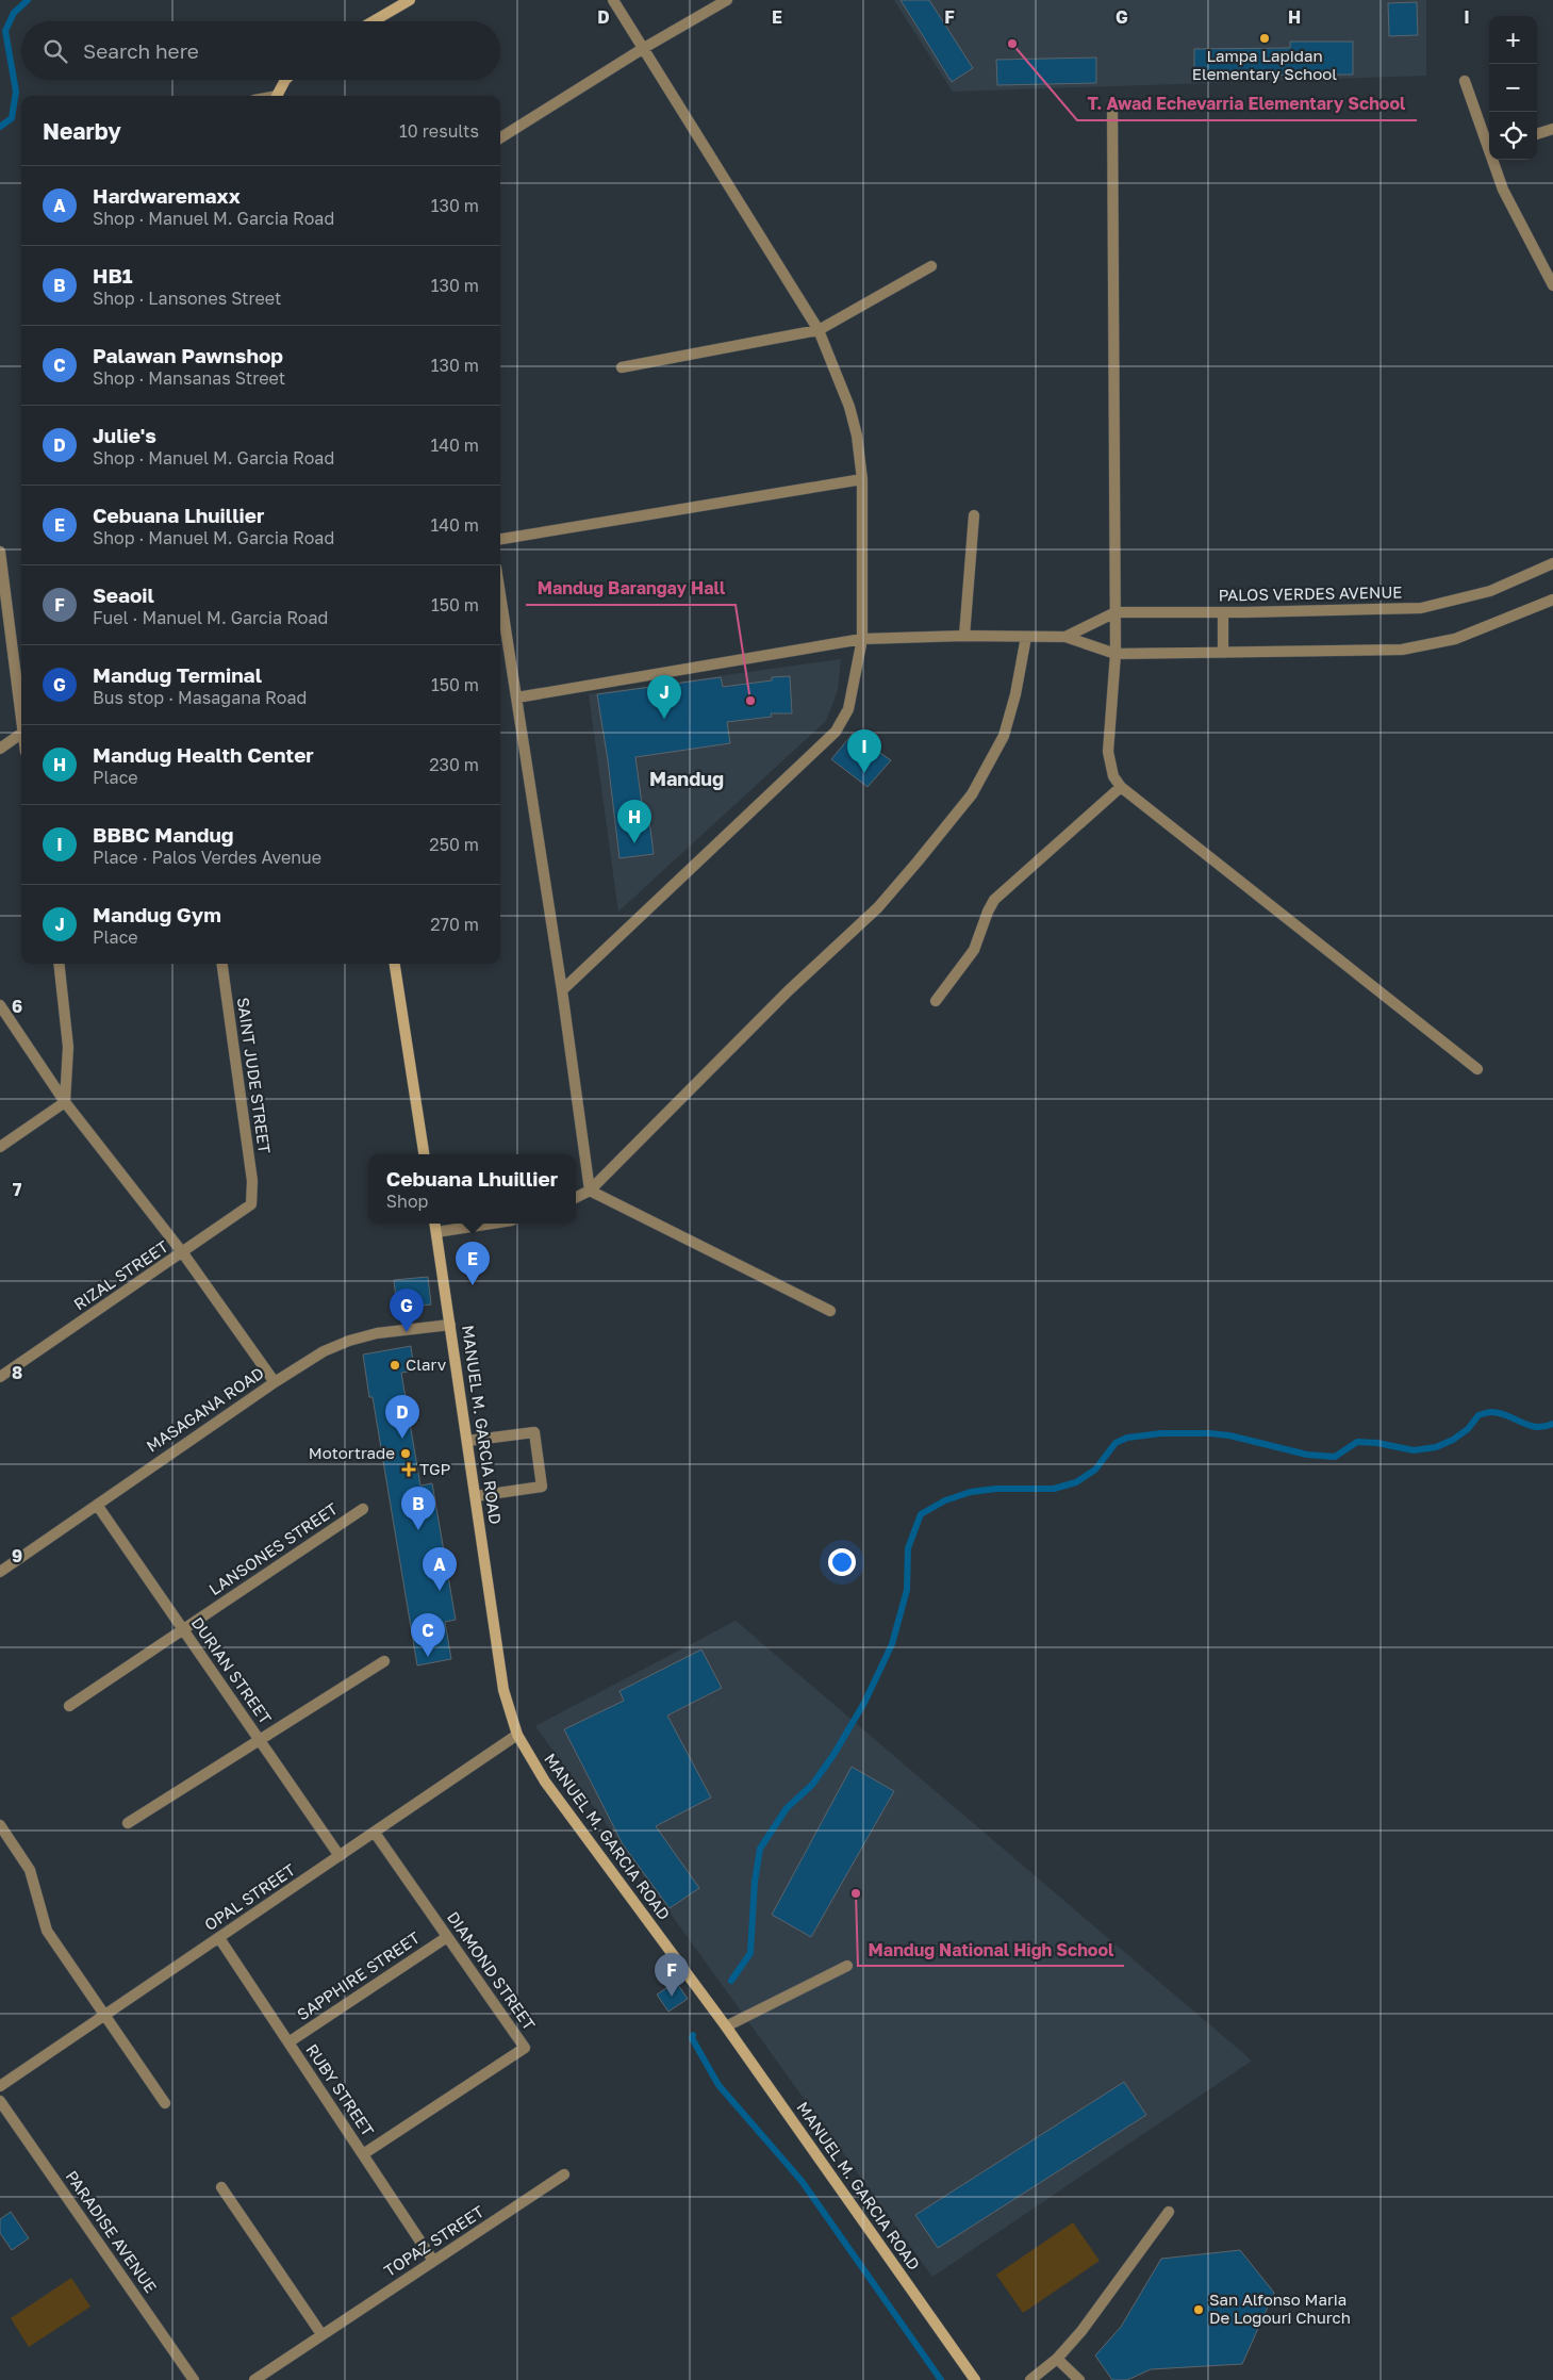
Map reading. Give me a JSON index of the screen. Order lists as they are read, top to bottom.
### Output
{
  "streets": {
    "main road": ["MANUEL M. GARCIA ROAD"],
    "street": [
      "PALOS VERDES AVENUE",
      "SAINT JUDE STREET",
      "RIZAL STREET",
      "MASAGANA ROAD",
      "LANSONES STREET",
      "DURIAN STREET",
      "OPAL STREET",
      "DIAMOND STREET",
      "SAPPHIRE STREET",
      "RUBY STREET",
      "PARADISE AVENUE",
      "TOPAZ STREET"
    ]
  },
  "crossings": [
    ["SAINT JUDE STREET", "RIZAL STREET"],
    ["MASAGANA ROAD", "MANUEL M. GARCIA ROAD"],
    ["MASAGANA ROAD", "DURIAN STREET"],
    ["MANUEL M. GARCIA ROAD", "OPAL STREET"],
    ["LANSONES STREET", "DURIAN STREET"],
    ["DURIAN STREET", "OPAL STREET"],
    ["OPAL STREET", "DIAMOND STREET"],
    ["OPAL STREET", "RUBY STREET"],
    ["DIAMOND STREET", "SAPPHIRE STREET"],
    ["DIAMOND STREET", "RUBY STREET"],
    ["SAPPHIRE STREET", "RUBY STREET"],
    ["RUBY STREET", "TOPAZ STREET"]
  ],
  "districts": ["Mandug"],
  "places": {
    "other": [
      "Lampa Lapidan Elementary School",
      "T. Awad Echevarria Elementary School",
      "Mandug Barangay Hall",
      "Clarv",
      "Motortrade",
      "Mandug National High School",
      "San Alfonso Maria De Logouri Church"
    ],
    "health": ["TGP"]
  },
  "page": {
    "map_buttons": ["+", "−"],
    "search": "Search here",
    "heading": ["Nearby", "10 results"],
    "list": [
      {
        "mark": "A",
        "name": "Hardwaremaxx",
        "note": "Shop · Manuel M. Garcia Road",
        "value": "130 m"
      },
      {
        "mark": "B",
        "name": "HB1",
        "note": "Shop · Lansones Street",
        "value": "130 m"
      },
      {
        "mark": "C",
        "name": "Palawan Pawnshop",
        "note": "Shop · Mansanas Street",
        "value": "130 m"
      },
      {
        "mark": "D",
        "name": "Julie's",
        "note": "Shop · Manuel M. Garcia Road",
        "value": "140 m"
      },
      {
        "mark": "E",
        "name": "Cebuana Lhuillier",
        "note": "Shop · Manuel M. Garcia Road",
        "value": "140 m"
      },
      {
        "mark": "F",
        "name": "Seaoil",
        "note": "Fuel · Manuel M. Garcia Road",
        "value": "150 m"
      },
      {
        "mark": "G",
        "name": "Mandug Terminal",
        "note": "Bus stop · Masagana Road",
        "value": "150 m"
      },
      {
        "mark": "H",
        "name": "Mandug Health Center",
        "note": "Place",
        "value": "230 m"
      },
      {
        "mark": "I",
        "name": "BBBC Mandug",
        "note": "Place · Palos Verdes Avenue",
        "value": "250 m"
      },
      {
        "mark": "J",
        "name": "Mandug Gym",
        "note": "Place",
        "value": "270 m"
      }
    ],
    "pins": [
      "J",
      "I",
      "H",
      "E",
      "G",
      "D",
      "B",
      "A",
      "C",
      "F"
    ],
    "popup": ["Cebuana Lhuillier", "Shop"]
  },
  "grid": {
    "columns": [
      "D",
      "E",
      "F",
      "G",
      "H",
      "I"
    ],
    "rows": [
      "6",
      "7",
      "8",
      "9"
    ]
  }
}
